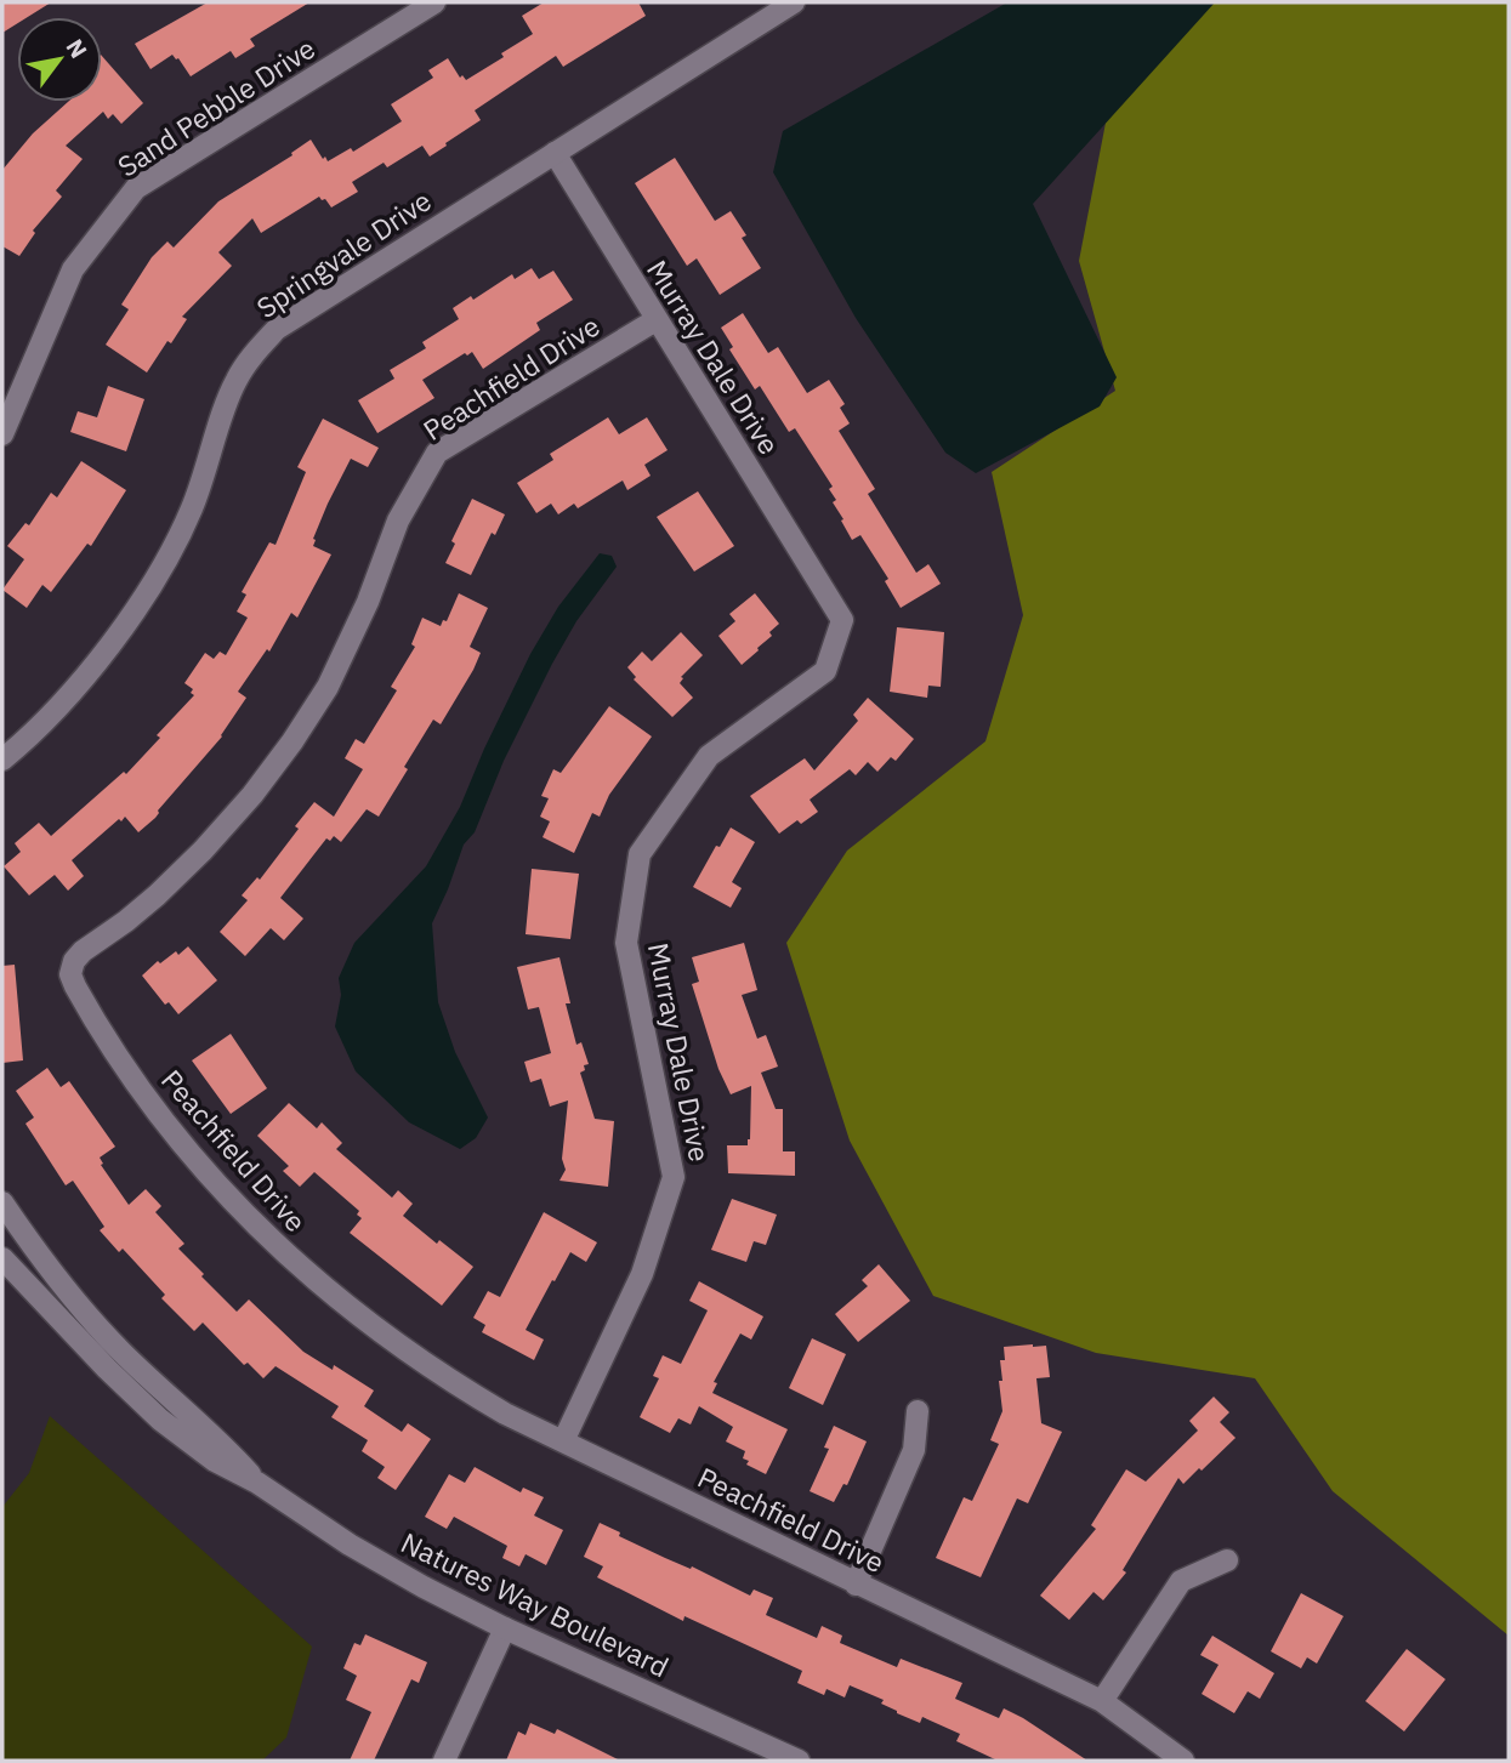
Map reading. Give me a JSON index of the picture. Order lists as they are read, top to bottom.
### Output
{
  "streets": {
    "street": [
      "Sand Pebble Drive",
      "Springvale Drive",
      "Murray Dale Drive",
      "Peachfield Drive",
      "Natures Way Boulevard"
    ]
  },
  "crossings": [
    ["Springvale Drive", "Murray Dale Drive"],
    ["Murray Dale Drive", "Peachfield Drive"]
  ],
  "north": "top right"
}
